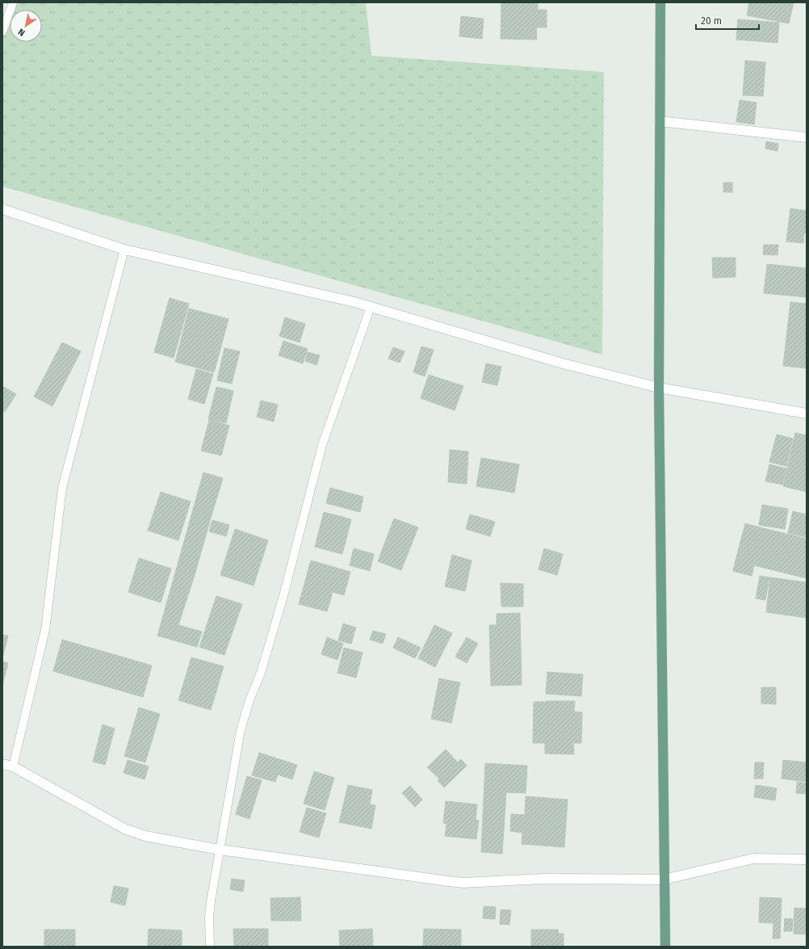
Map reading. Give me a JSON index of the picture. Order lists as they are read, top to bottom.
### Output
{
  "scale_bar": "20 m",
  "north": "bottom left"
}
